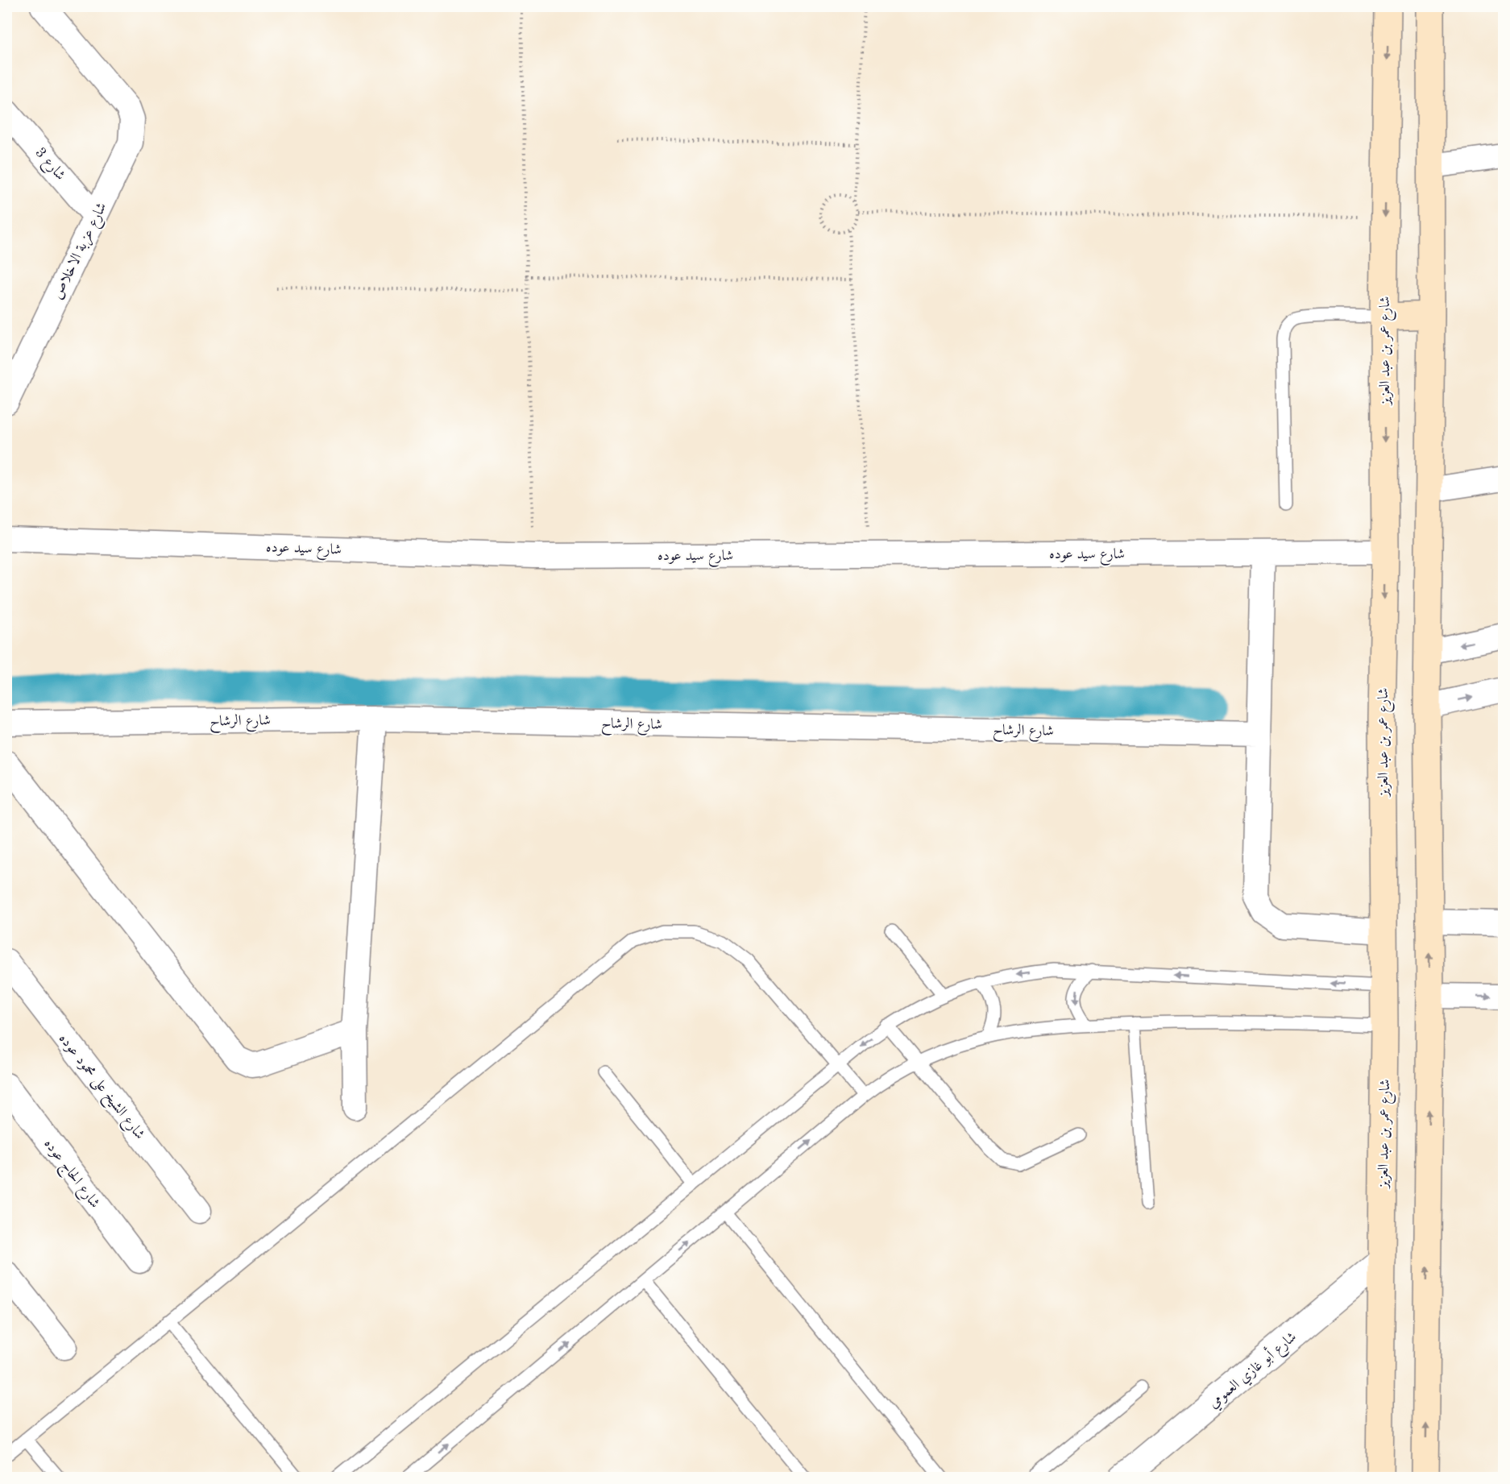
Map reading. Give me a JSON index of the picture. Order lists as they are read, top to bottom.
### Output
{
  "streets": {
    "main road": ["شارع عمر بن عبد العزيز"],
    "street": [
      "شارع 3",
      "شارع عزبة الاخلاص",
      "شارع سيد عوده",
      "شارع الرشاح",
      "شارع الشيخ على محمود عوده",
      "شارع الحاج عوده",
      "شارع أبو غازي العمومي"
    ]
  },
  "crossings": [
    ["شارع 3", "شارع عزبة الاخلاص"],
    ["شارع عمر بن عبد العزيز", "شارع سيد عوده"],
    ["شارع عمر بن عبد العزيز", "شارع أبو غازي العمومي"]
  ]
}
